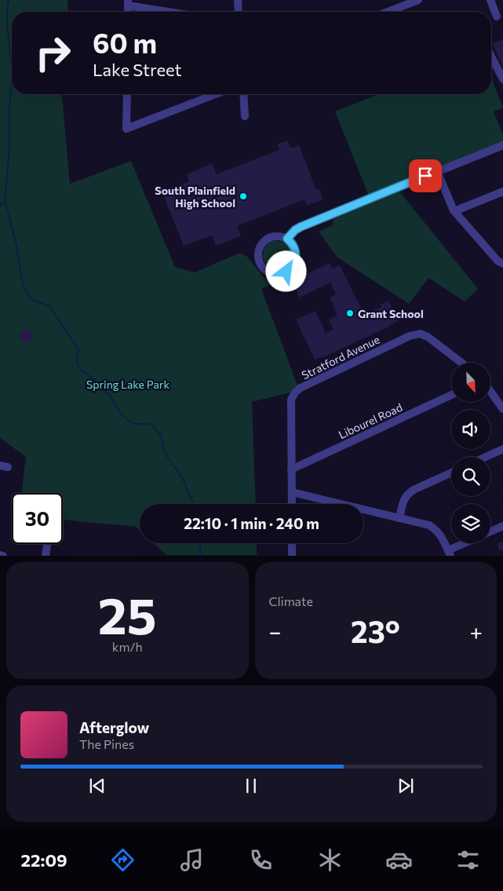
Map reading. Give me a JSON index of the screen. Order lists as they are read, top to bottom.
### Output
{
  "streets": {
    "street": ["Stratford Avenue", "Libourel Road"]
  },
  "crossings": [
    ["Stratford Avenue", "Libourel Road"]
  ],
  "parks": ["Spring Lake Park"],
  "places": ["South Plainfield High School", "Grant School"],
  "north": "bottom right",
  "page": {
    "turn": ["60 m", "Lake Street"],
    "limit": "30",
    "trip": "22:10 · 1 min · 240 m",
    "tile": [
      ["25", "km/h"],
      "Climate"
    ],
    "heat": ["−", "23°", "+"],
    "song": ["Afterglow", "The Pines"],
    "tabs": "22:09"
  }
}
